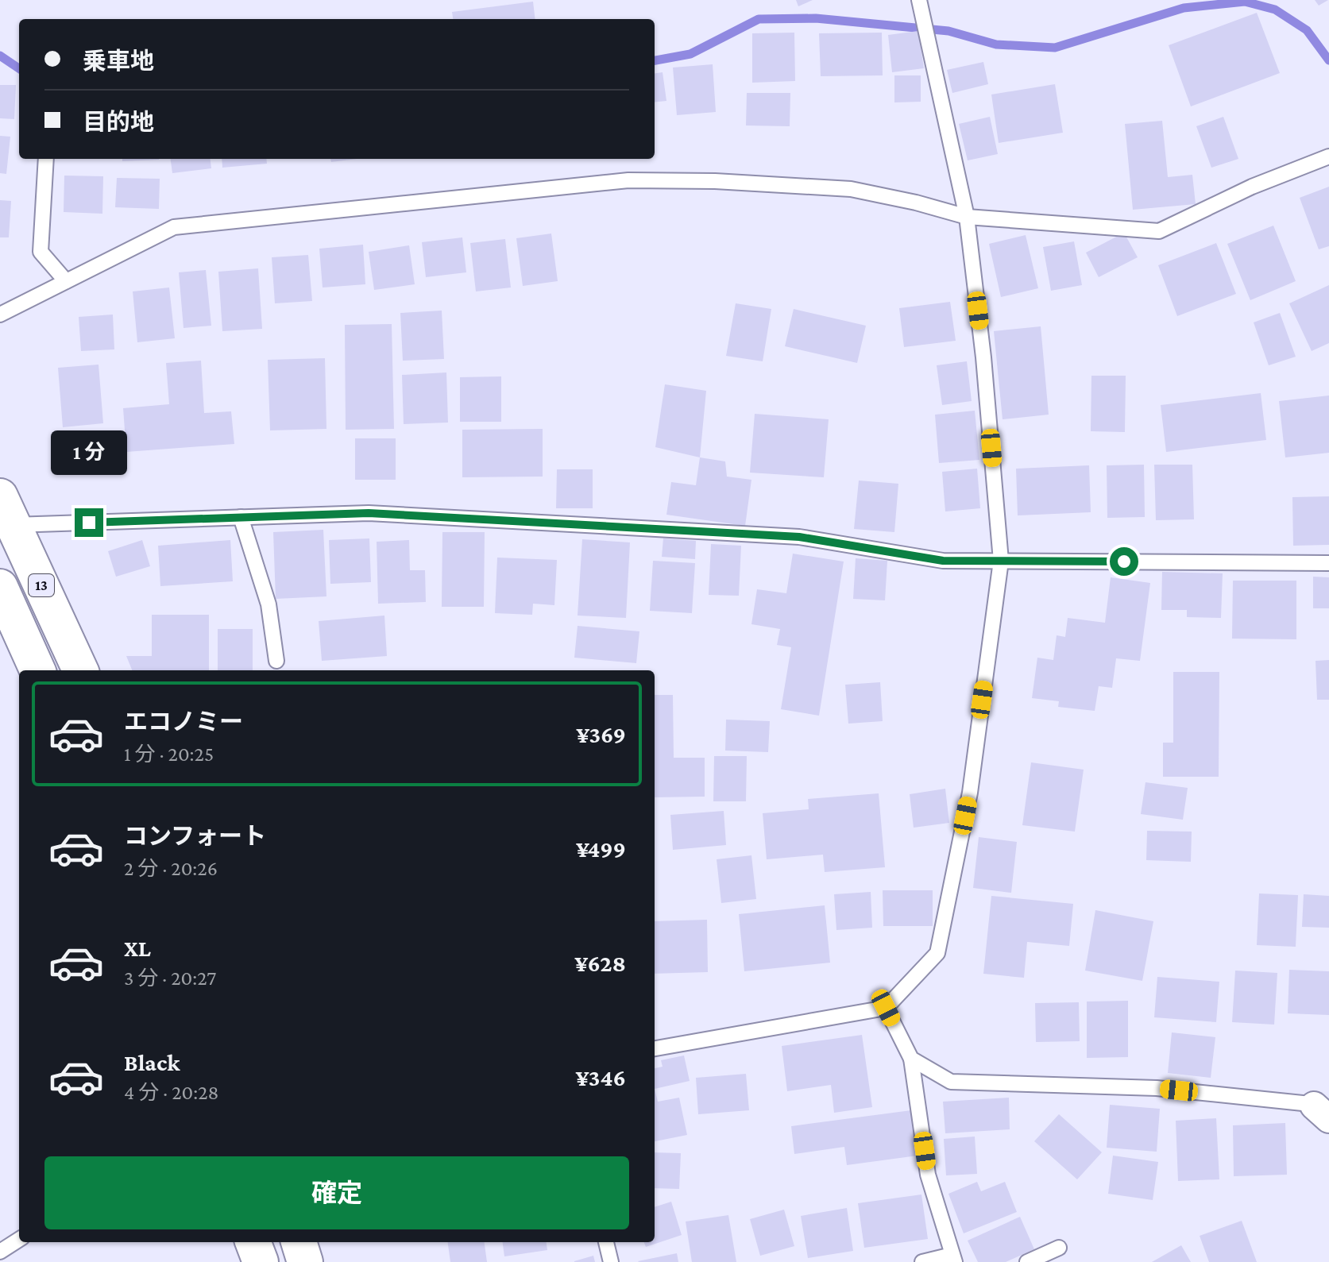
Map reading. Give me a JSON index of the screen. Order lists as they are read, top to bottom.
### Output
{
  "streets": {
    "highway": ["13"]
  },
  "page": {
    "banner": ["乗車地", "目的地"],
    "bubble": "1 分",
    "list": [
      {
        "name": "エコノミー",
        "note": "1 分 · 20:25",
        "value": "¥369"
      },
      {
        "name": "コンフォート",
        "note": "2 分 · 20:26",
        "value": "¥499"
      },
      {
        "name": "XL",
        "note": "3 分 · 20:27",
        "value": "¥628"
      },
      {
        "name": "Black",
        "note": "4 分 · 20:28",
        "value": "¥346"
      }
    ],
    "buttons": "確定"
  }
}
